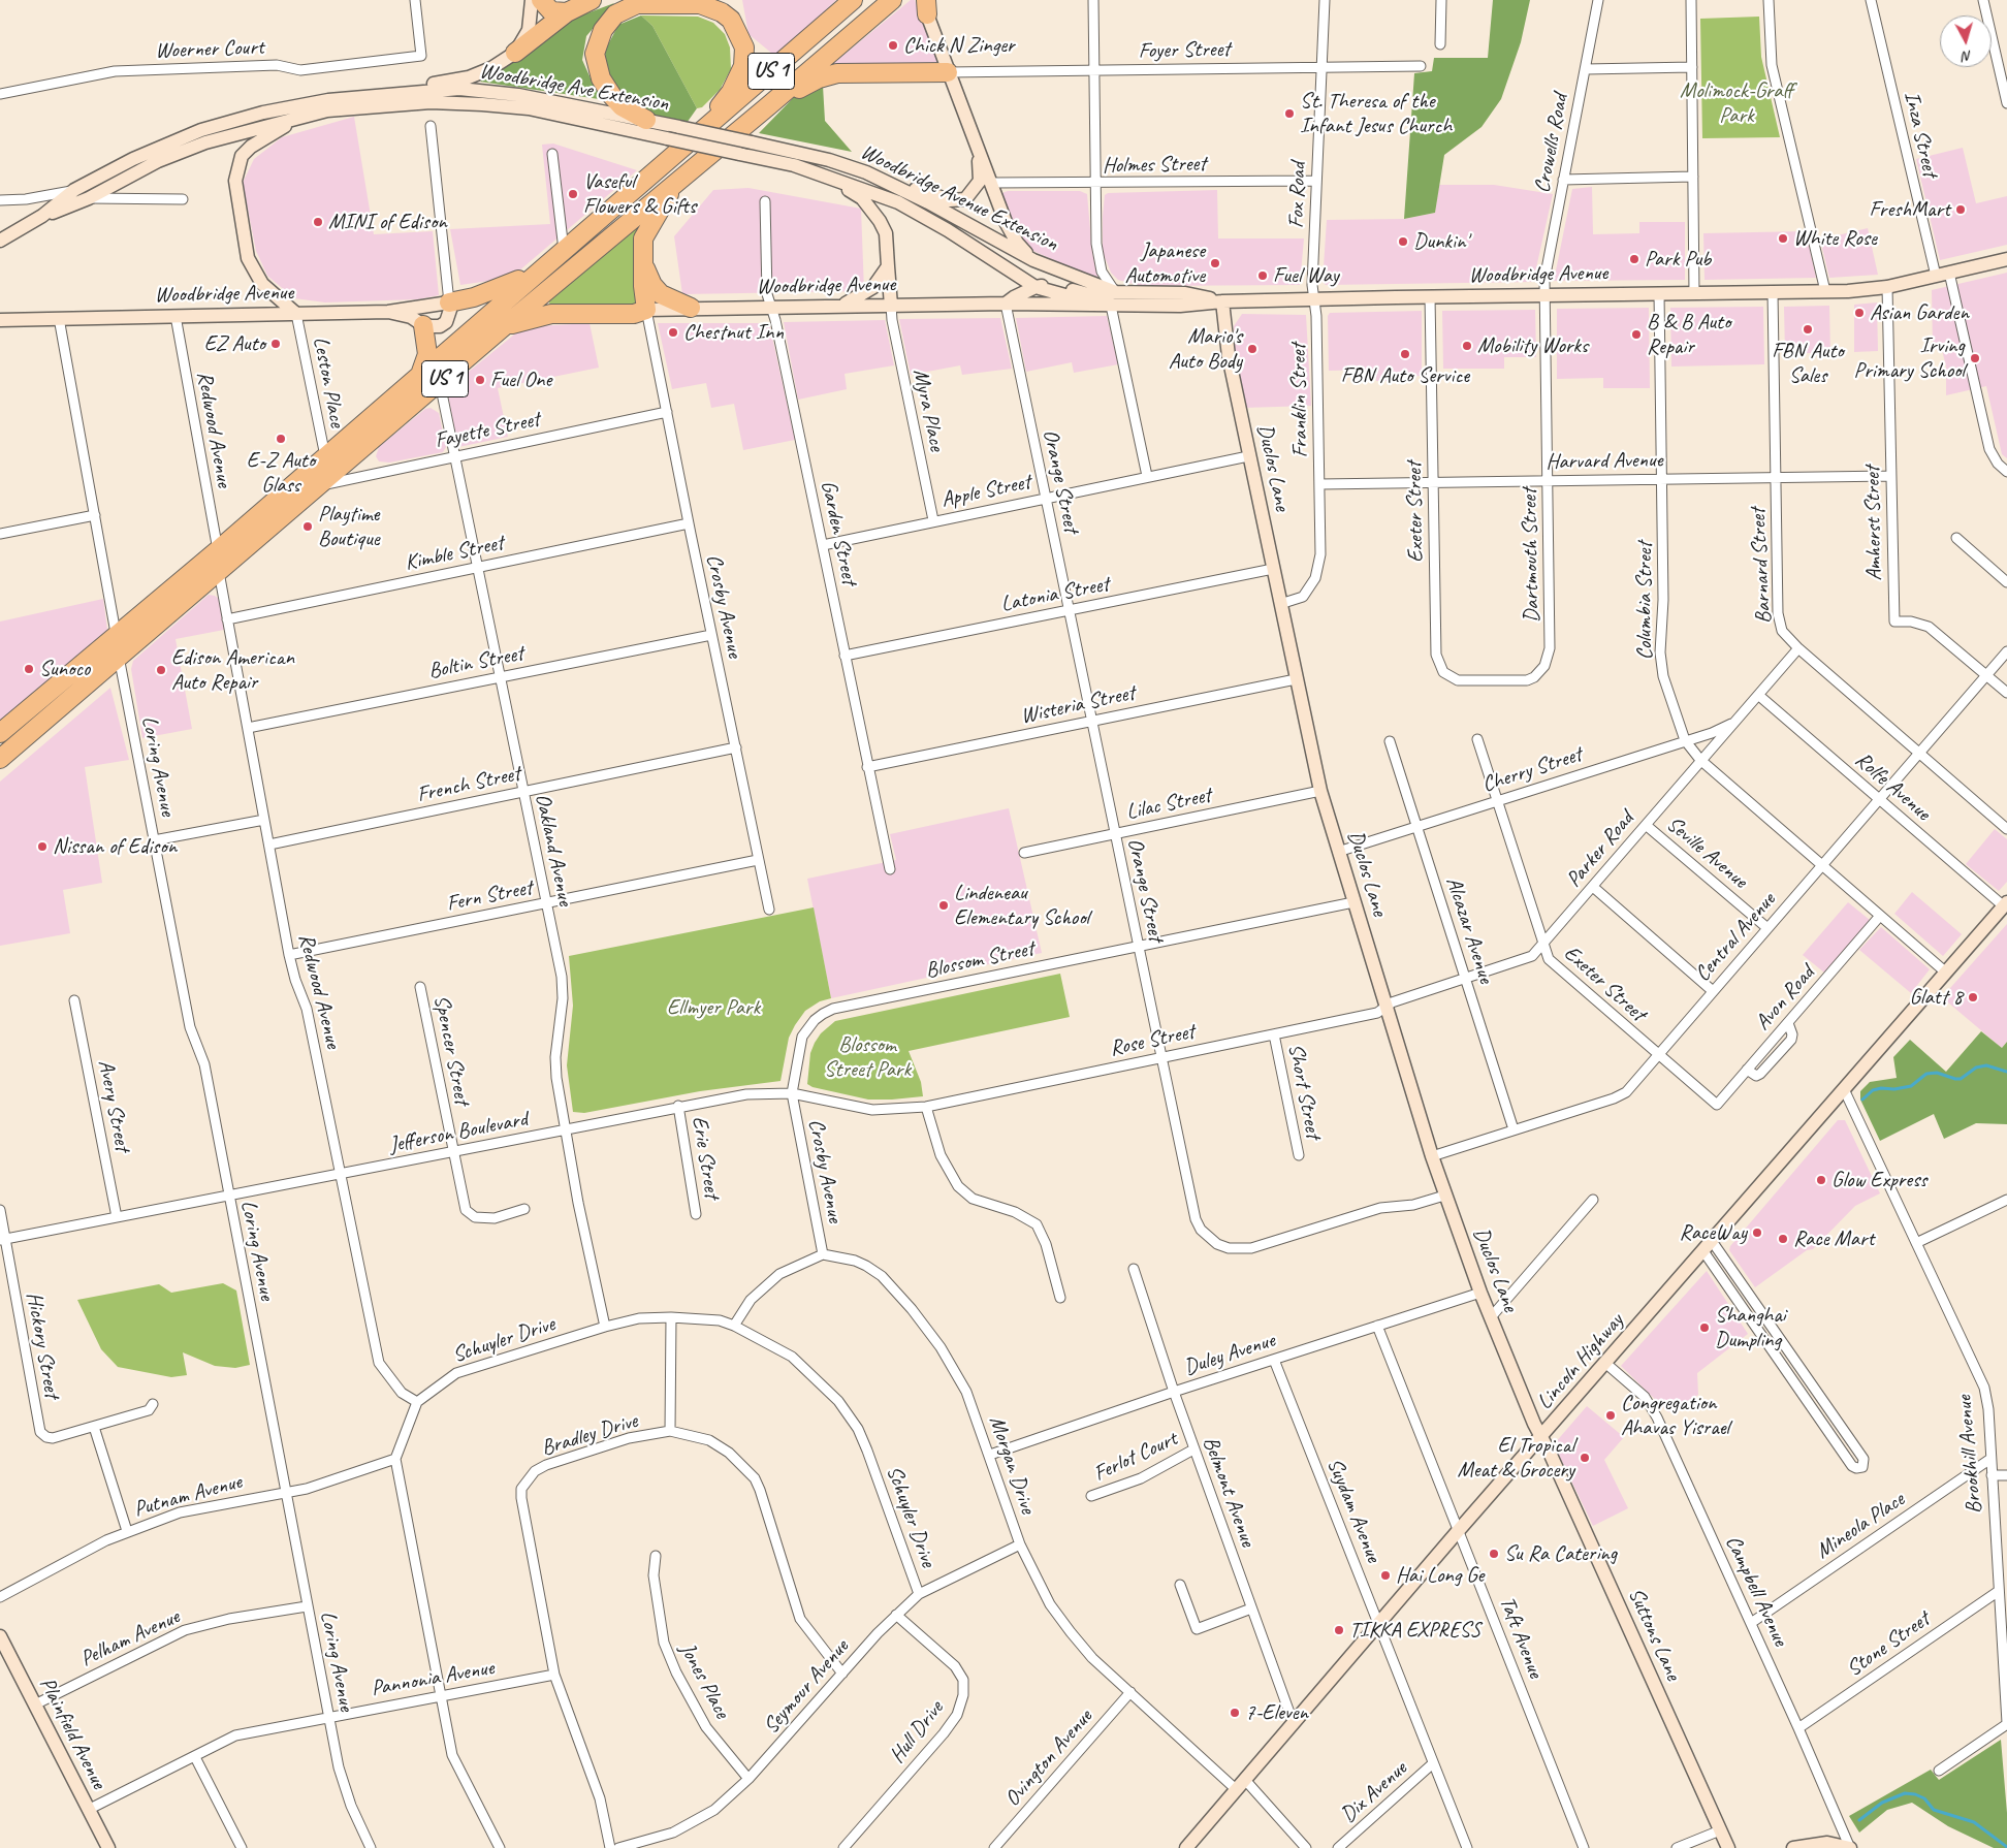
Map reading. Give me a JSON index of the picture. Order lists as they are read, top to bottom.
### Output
{
  "streets": {
    "highway": ["US 1"],
    "main road": [
      "Woodbridge Ave Extension",
      "Woodbridge Avenue Extension",
      "Woodbridge Avenue",
      "Duclos Lane",
      "Lincoln Highway",
      "Suttons Lane",
      "Plainfield Avenue"
    ],
    "street": [
      "Woerner Court",
      "Foyer Street",
      "Inza Street",
      "Crowells Road",
      "Holmes Street",
      "Fox Road",
      "Leston Place",
      "Franklin Street",
      "Myra Place",
      "Redwood Avenue",
      "Fayette Street",
      "Harvard Avenue",
      "Orange Street",
      "Apple Street",
      "Exeter Street",
      "Amherst Street",
      "Garden Street",
      "Kimble Street",
      "Dartmouth Street",
      "Barnard Street",
      "Latonia Street",
      "Columbia Street",
      "Crosby Avenue",
      "Boltin Street",
      "Wisteria Street",
      "Loring Avenue",
      "Cherry Street",
      "French Street",
      "Rolfe Avenue",
      "Lilac Street",
      "Oakland Avenue",
      "Parker Road",
      "Seville Avenue",
      "Fern Street",
      "Alcazar Avenue",
      "Central Avenue",
      "Blossom Street",
      "Avon Road",
      "Rose Street",
      "Spencer Street",
      "Short Street",
      "Avery Street",
      "Jefferson Boulevard",
      "Erie Street",
      "Schuyler Drive",
      "Hickory Street",
      "Duley Avenue",
      "Bradley Drive",
      "Brookhill Avenue",
      "Ferlot Court",
      "Morgan Drive",
      "Belmont Avenue",
      "Putnam Avenue",
      "Suydam Avenue",
      "Mineola Place",
      "Campbell Avenue",
      "Taft Avenue",
      "Pelham Avenue",
      "Stone Street",
      "Pannonia Avenue",
      "Jones Place",
      "Seymour Avenue",
      "Hull Drive",
      "Ovington Avenue",
      "Dix Avenue"
    ]
  },
  "crossings": [
    ["Foyer Street", "Fox Road"],
    ["US 1", "Woodbridge Ave Extension"],
    ["US 1", "Leston Place"],
    ["US 1", "Redwood Avenue"],
    ["US 1", "Fayette Street"],
    ["US 1", "Loring Avenue"],
    ["US 1", "Oakland Avenue"],
    ["Woodbridge Ave Extension", "Woodbridge Avenue Extension"],
    ["Inza Street", "Woodbridge Avenue"],
    ["Crowells Road", "Woodbridge Avenue"],
    ["Crowells Road", "Dartmouth Street"],
    ["Holmes Street", "Fox Road"],
    ["Fox Road", "Woodbridge Avenue"],
    ["Fox Road", "Franklin Street"],
    ["Woodbridge Avenue Extension", "Woodbridge Avenue"],
    ["Woodbridge Avenue", "Leston Place"],
    ["Woodbridge Avenue", "Franklin Street"],
    ["Woodbridge Avenue", "Myra Place"],
    ["Woodbridge Avenue", "Redwood Avenue"],
    ["Woodbridge Avenue", "Duclos Lane"],
    ["Woodbridge Avenue", "Orange Street"],
    ["Woodbridge Avenue", "Exeter Street"],
    ["Woodbridge Avenue", "Amherst Street"],
    ["Woodbridge Avenue", "Garden Street"],
    ["Woodbridge Avenue", "Dartmouth Street"],
    ["Woodbridge Avenue", "Barnard Street"],
    ["Woodbridge Avenue", "Columbia Street"],
    ["Woodbridge Avenue", "Crosby Avenue"],
    ["Franklin Street", "Harvard Avenue"],
    ["Franklin Street", "Duclos Lane"],
    ["Myra Place", "Apple Street"],
    ["Redwood Avenue", "Kimble Street"],
    ["Redwood Avenue", "Boltin Street"],
    ["Redwood Avenue", "French Street"],
    ["Redwood Avenue", "Fern Street"],
    ["Redwood Avenue", "Jefferson Boulevard"],
    ["Redwood Avenue", "Schuyler Drive"],
    ["Fayette Street", "Crosby Avenue"],
    ["Fayette Street", "Oakland Avenue"],
    ["Harvard Avenue", "Exeter Street"],
    ["Harvard Avenue", "Amherst Street"],
    ["Harvard Avenue", "Dartmouth Street"],
    ["Harvard Avenue", "Barnard Street"],
    ["Harvard Avenue", "Columbia Street"],
    ["Duclos Lane", "Orange Street"],
    ["Duclos Lane", "Apple Street"],
    ["Duclos Lane", "Latonia Street"],
    ["Duclos Lane", "Wisteria Street"],
    ["Duclos Lane", "Cherry Street"],
    ["Duclos Lane", "Lilac Street"],
    ["Duclos Lane", "Parker Road"],
    ["Duclos Lane", "Central Avenue"],
    ["Duclos Lane", "Blossom Street"],
    ["Duclos Lane", "Rose Street"],
    ["Duclos Lane", "Duley Avenue"],
    ["Duclos Lane", "Lincoln Highway"],
    ["Duclos Lane", "Suttons Lane"],
    ["Orange Street", "Apple Street"],
    ["Orange Street", "Latonia Street"],
    ["Orange Street", "Wisteria Street"],
    ["Orange Street", "Lilac Street"],
    ["Orange Street", "Blossom Street"],
    ["Orange Street", "Rose Street"],
    ["Apple Street", "Garden Street"],
    ["Exeter Street", "Dartmouth Street"],
    ["Exeter Street", "Cherry Street"],
    ["Exeter Street", "Parker Road"],
    ["Exeter Street", "Central Avenue"],
    ["Exeter Street", "Avon Road"],
    ["Amherst Street", "Central Avenue"],
    ["Garden Street", "Latonia Street"],
    ["Garden Street", "Wisteria Street"],
    ["Kimble Street", "Crosby Avenue"],
    ["Kimble Street", "Oakland Avenue"],
    ["Barnard Street", "Parker Road"],
    ["Barnard Street", "Central Avenue"],
    ["Columbia Street", "Cherry Street"],
    ["Columbia Street", "Parker Road"],
    ["Columbia Street", "Central Avenue"],
    ["Columbia Street", "Avon Road"],
    ["Columbia Street", "Lincoln Highway"],
    ["Crosby Avenue", "Boltin Street"],
    ["Crosby Avenue", "French Street"],
    ["Crosby Avenue", "Fern Street"],
    ["Crosby Avenue", "Blossom Street"],
    ["Crosby Avenue", "Jefferson Boulevard"],
    ["Crosby Avenue", "Morgan Drive"],
    ["Boltin Street", "Oakland Avenue"],
    ["Loring Avenue", "Jefferson Boulevard"],
    ["Loring Avenue", "Putnam Avenue"],
    ["Loring Avenue", "Pelham Avenue"],
    ["Loring Avenue", "Pannonia Avenue"],
    ["Cherry Street", "Parker Road"],
    ["Cherry Street", "Alcazar Avenue"],
    ["French Street", "Oakland Avenue"],
    ["Rolfe Avenue", "Parker Road"],
    ["Rolfe Avenue", "Central Avenue"],
    ["Rolfe Avenue", "Lincoln Highway"],
    ["Oakland Avenue", "Fern Street"],
    ["Oakland Avenue", "Jefferson Boulevard"],
    ["Oakland Avenue", "Schuyler Drive"],
    ["Parker Road", "Seville Avenue"],
    ["Parker Road", "Alcazar Avenue"],
    ["Parker Road", "Rose Street"],
    ["Seville Avenue", "Central Avenue"],
    ["Alcazar Avenue", "Central Avenue"],
    ["Blossom Street", "Jefferson Boulevard"],
    ["Rose Street", "Short Street"],
    ["Rose Street", "Jefferson Boulevard"],
    ["Spencer Street", "Jefferson Boulevard"],
    ["Avery Street", "Jefferson Boulevard"],
    ["Jefferson Boulevard", "Erie Street"],
    ["Jefferson Boulevard", "Hickory Street"],
    ["Schuyler Drive", "Seymour Avenue"],
    ["Duley Avenue", "Morgan Drive"],
    ["Duley Avenue", "Belmont Avenue"],
    ["Duley Avenue", "Suydam Avenue"],
    ["Duley Avenue", "Taft Avenue"],
    ["Lincoln Highway", "Brookhill Avenue"],
    ["Lincoln Highway", "Morgan Drive"],
    ["Lincoln Highway", "Belmont Avenue"],
    ["Lincoln Highway", "Suydam Avenue"],
    ["Lincoln Highway", "Campbell Avenue"],
    ["Lincoln Highway", "Suttons Lane"],
    ["Lincoln Highway", "Taft Avenue"],
    ["Bradley Drive", "Pannonia Avenue"],
    ["Bradley Drive", "Seymour Avenue"],
    ["Brookhill Avenue", "Mineola Place"],
    ["Brookhill Avenue", "Stone Street"],
    ["Ferlot Court", "Belmont Avenue"],
    ["Morgan Drive", "Seymour Avenue"],
    ["Morgan Drive", "Ovington Avenue"],
    ["Suydam Avenue", "Dix Avenue"],
    ["Mineola Place", "Campbell Avenue"],
    ["Campbell Avenue", "Stone Street"],
    ["Pelham Avenue", "Plainfield Avenue"],
    ["Pannonia Avenue", "Plainfield Avenue"],
    ["Jones Place", "Seymour Avenue"],
    ["Seymour Avenue", "Hull Drive"]
  ],
  "parks": ["Molimock-Graff Park", "Ellmyer Park", "Blossom Street Park"],
  "places": [
    "Chick N Zinger",
    "St. Theresa of the Infant Jesus Church",
    "Vaseful Flowers & Gifts",
    "FreshMart",
    "MINI of Edison",
    "White Rose",
    "Dunkin'",
    "Park Pub",
    "Japanese Automotive",
    "Fuel Way",
    "Asian Garden",
    "FBN Auto Sales",
    "Chestnut Inn",
    "B & B Auto Repair",
    "EZ Auto",
    "Mobility Works",
    "Mario's Auto Body",
    "FBN Auto Service",
    "Irving Primary School",
    "Fuel One",
    "E-Z Auto Glass",
    "Playtime Boutique",
    "Sunoco",
    "Edison American Auto Repair",
    "Nissan of Edison",
    "Lindeneau Elementary School",
    "Glatt 8",
    "Glow Express",
    "RaceWay",
    "Race Mart",
    "Shanghai Dumpling",
    "Congregation Ahavas Yisrael",
    "El Tropical Meat & Grocery",
    "Su Ra Catering",
    "Hai Long Ge",
    "TIKKA EXPRESS",
    "7-Eleven"
  ],
  "north": "bottom"
}
